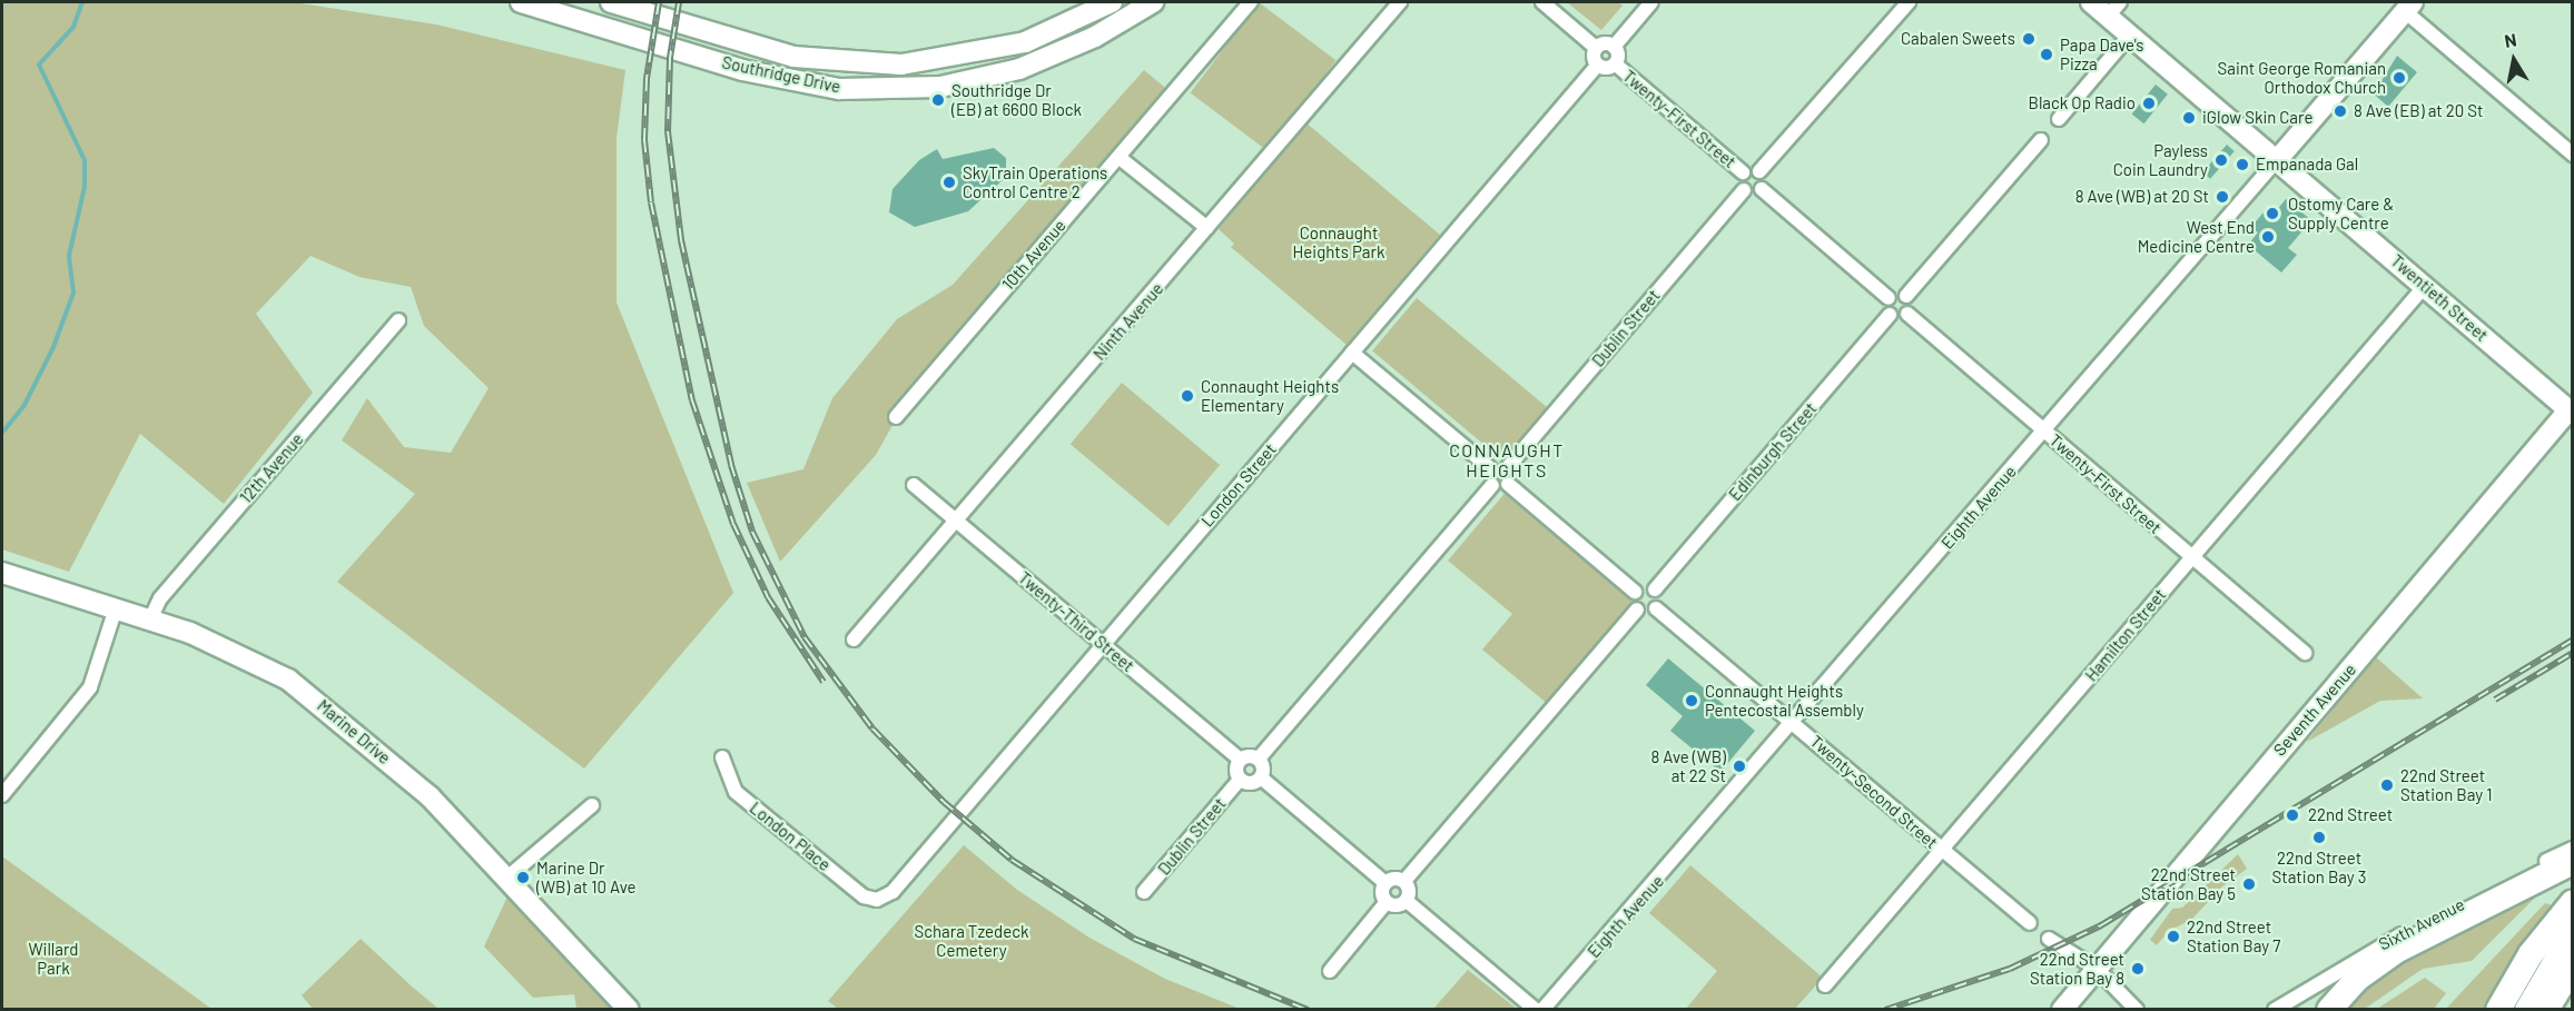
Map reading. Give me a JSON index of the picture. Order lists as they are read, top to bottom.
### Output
{
  "streets": {
    "main road": [
      "Southridge Drive",
      "Twentieth Street",
      "Eighth Avenue",
      "Seventh Avenue",
      "Marine Drive"
    ],
    "street": [
      "Twenty-First Street",
      "10th Avenue",
      "Ninth Avenue",
      "Dublin Street",
      "Edinburgh Street",
      "12th Avenue",
      "London Street",
      "Twenty-Third Street",
      "Hamilton Street",
      "Twenty-Second Street",
      "London Place",
      "Sixth Avenue"
    ]
  },
  "crossings": [
    ["Twenty-First Street", "Eighth Avenue"],
    ["Twenty-First Street", "Hamilton Street"],
    ["Twentieth Street", "Eighth Avenue"],
    ["Twentieth Street", "Hamilton Street"],
    ["Twentieth Street", "Seventh Avenue"],
    ["Ninth Avenue", "Twenty-Third Street"],
    ["Dublin Street", "Twenty-Third Street"],
    ["Edinburgh Street", "Twenty-Second Street"],
    ["12th Avenue", "Marine Drive"],
    ["London Street", "Twenty-Third Street"],
    ["London Street", "London Place"],
    ["Eighth Avenue", "Twenty-Second Street"],
    ["Hamilton Street", "Twenty-Second Street"]
  ],
  "districts": ["CONNAUGHT HEIGHTS"],
  "parks": ["Connaught Heights Park", "Schara Tzedeck Cemetery", "Willard Park"],
  "places": [
    "Cabalen Sweets",
    "Papa Dave's Pizza",
    "Saint George Romanian Orthodox Church",
    "Southridge Dr (EB) at 6600 Block",
    "Black Op Radio",
    "8 Ave (EB) at 20 St",
    "iGlow Skin Care",
    "Payless Coin Laundry",
    "Empanada Gal",
    "SkyTrain Operations Control Centre 2",
    "8 Ave (WB) at 20 St",
    "Ostomy Care & Supply Centre",
    "West End Medicine Centre",
    "Connaught Heights Elementary",
    "Connaught Heights Pentecostal Assembly",
    "8 Ave (WB) at 22 St",
    "22nd Street Station Bay 1",
    "22nd Street",
    "22nd Street Station Bay 3",
    "Marine Dr (WB) at 10 Ave",
    "22nd Street Station Bay 5",
    "22nd Street Station Bay 7",
    "22nd Street Station Bay 8"
  ],
  "north": "top"
}
